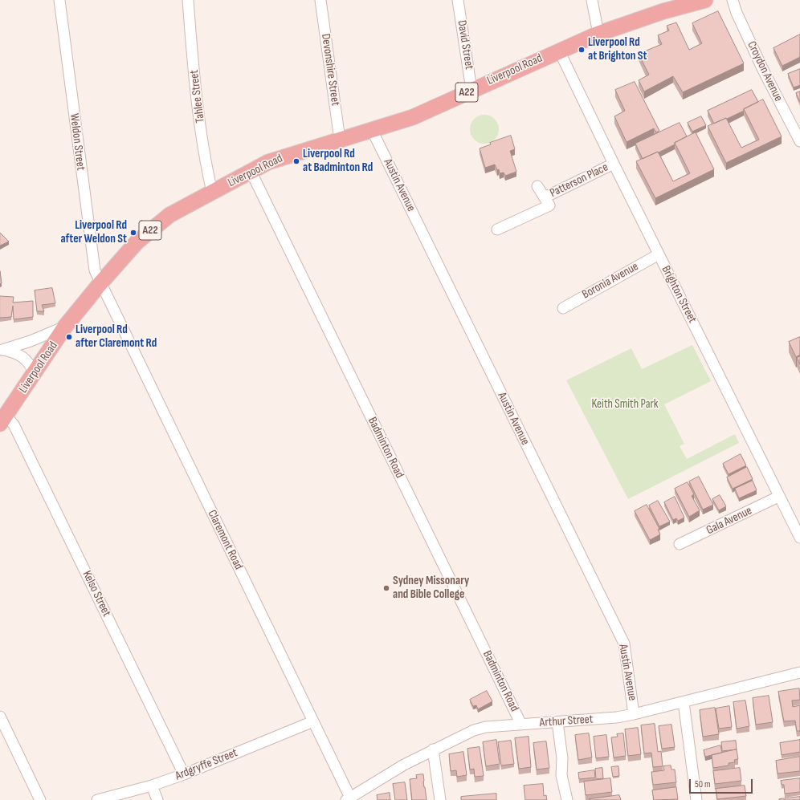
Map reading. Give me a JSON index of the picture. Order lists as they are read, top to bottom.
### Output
{
  "streets": {
    "highway": ["Liverpool Road", "A22"],
    "street": [
      "David Street",
      "Devonshire Street",
      "Croydon Avenue",
      "Tahlee Street",
      "Weldon Street",
      "Patterson Place",
      "Austin Avenue",
      "Boronia Avenue",
      "Brighton Street",
      "Badminton Road",
      "Gala Avenue",
      "Claremont Road",
      "Kelso Street",
      "Arthur Street",
      "Ardgryffe Street"
    ]
  },
  "crossings": [
    ["David Street", "Liverpool Road"],
    ["Devonshire Street", "Liverpool Road"],
    ["Liverpool Road", "Tahlee Street"],
    ["Liverpool Road", "Weldon Street"],
    ["Liverpool Road", "Austin Avenue"],
    ["Liverpool Road", "Brighton Street"],
    ["Liverpool Road", "Badminton Road"],
    ["Liverpool Road", "Claremont Road"],
    ["Liverpool Road", "Kelso Street"],
    ["Weldon Street", "Claremont Road"],
    ["Patterson Place", "Brighton Street"],
    ["Austin Avenue", "Arthur Street"],
    ["Boronia Avenue", "Brighton Street"],
    ["Brighton Street", "Gala Avenue"],
    ["Badminton Road", "Arthur Street"],
    ["Claremont Road", "Arthur Street"],
    ["Claremont Road", "Ardgryffe Street"],
    ["Kelso Street", "Ardgryffe Street"]
  ],
  "parks": ["Keith Smith Park"],
  "places": [
    "Liverpool Rd at Brighton St",
    "Liverpool Rd at Badminton Rd",
    "Liverpool Rd after Weldon St",
    "Liverpool Rd after Claremont Rd",
    "Sydney Missonary and Bible College"
  ],
  "scale_bar": "50 m"
}
